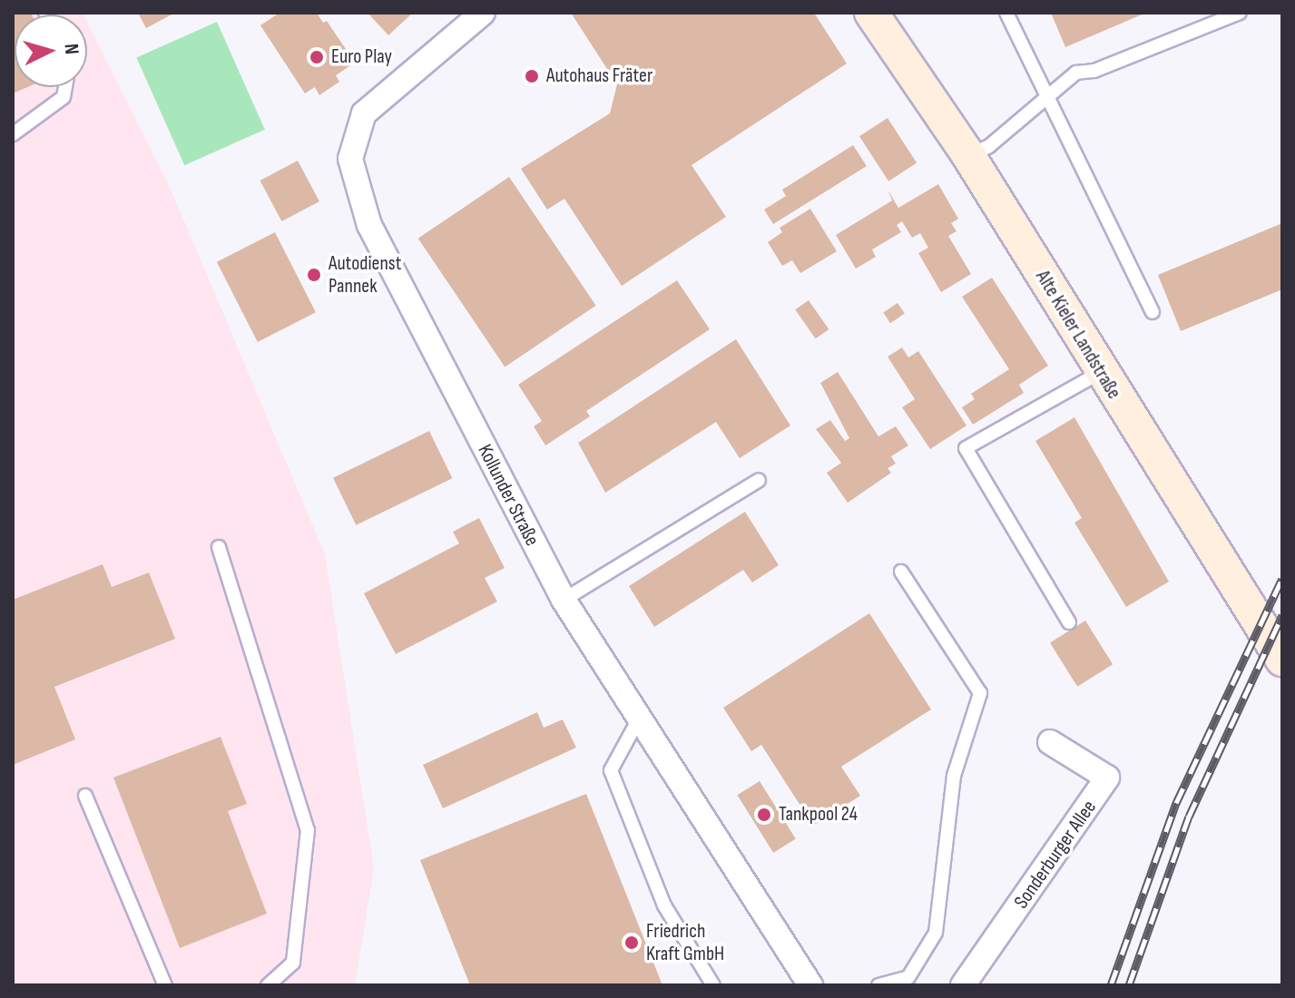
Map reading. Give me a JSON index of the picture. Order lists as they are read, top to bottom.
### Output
{
  "streets": {
    "street": ["Alte Kieler Landstraße", "Kollunder Straße", "Sonderburger Allee"]
  },
  "places": [
    "Euro Play",
    "Autohaus Fräter",
    "Autodienst Pannek",
    "Tankpool 24",
    "Friedrich Kraft GmbH"
  ],
  "north": "right"
}
